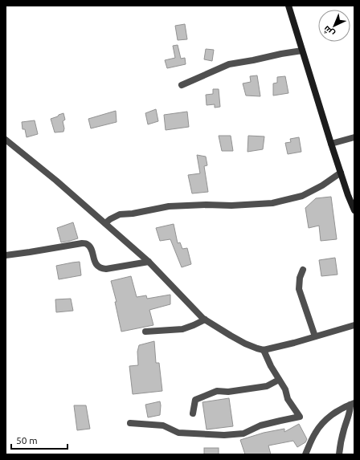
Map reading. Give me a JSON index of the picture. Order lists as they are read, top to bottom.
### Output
{
  "scale_bar": "50 m",
  "north": "bottom left"
}
